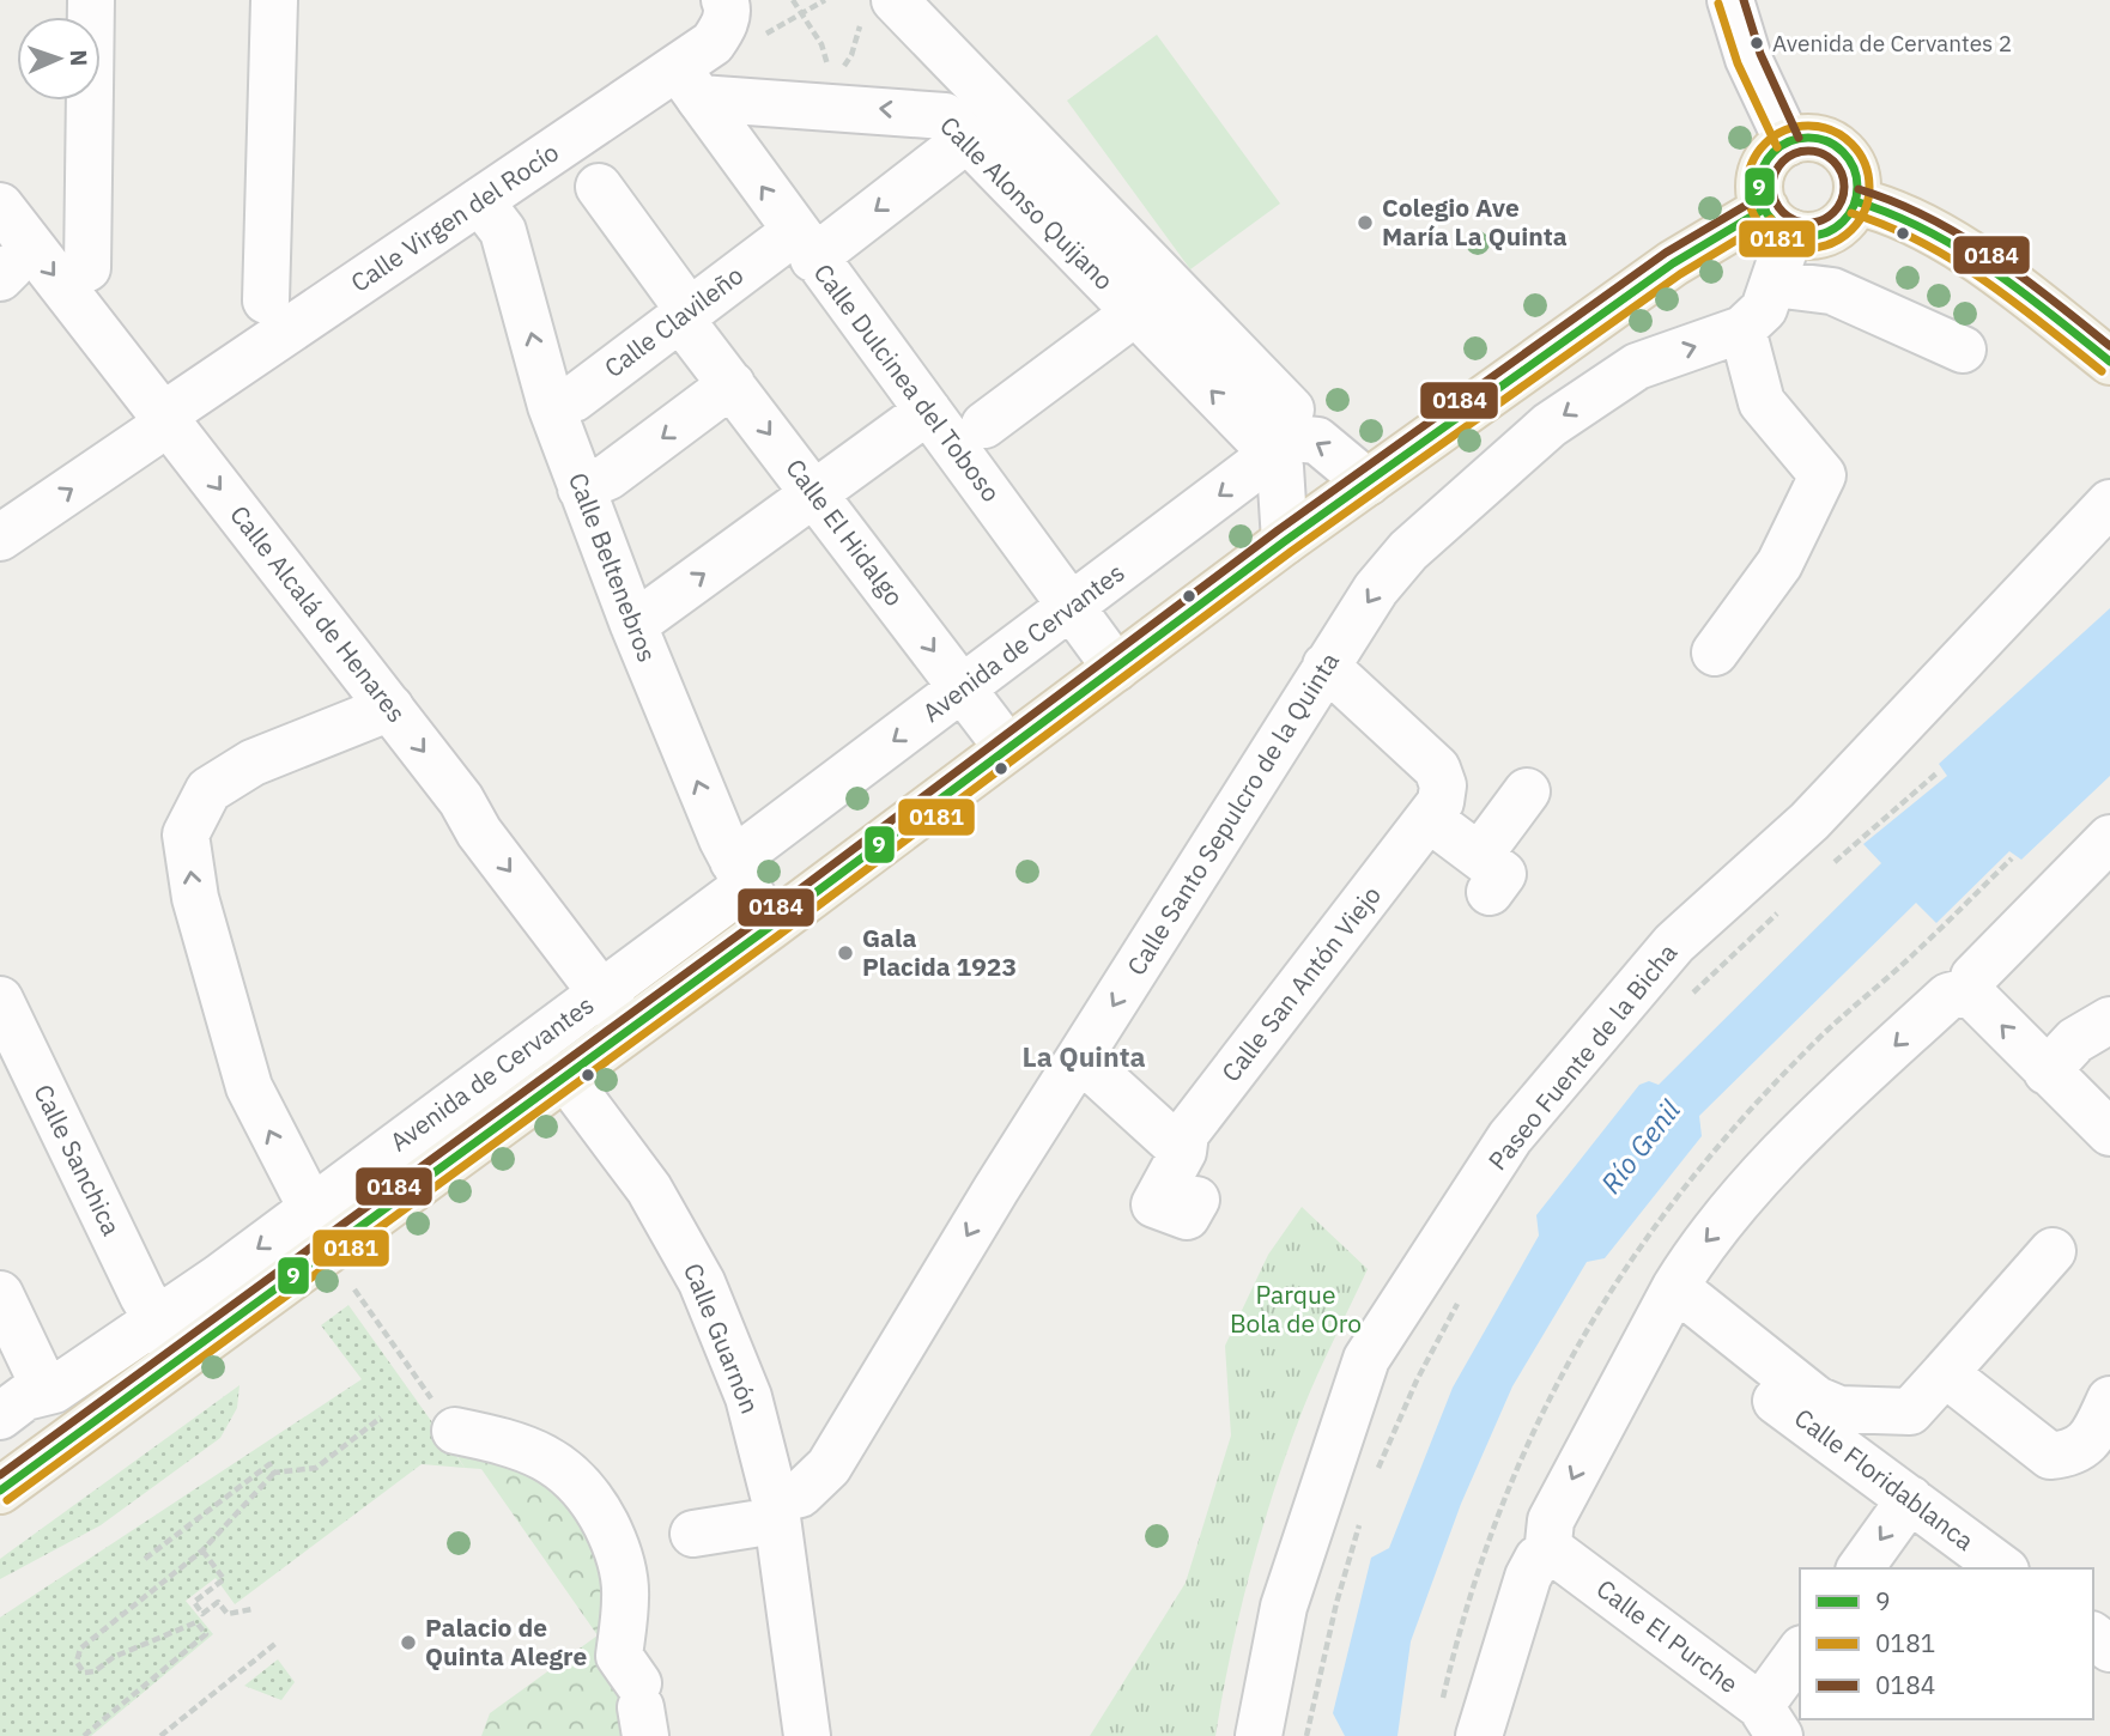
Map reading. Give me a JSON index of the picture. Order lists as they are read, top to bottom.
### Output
{
  "streets": {
    "main road": ["Avenida de Cervantes"],
    "street": [
      "Calle Alonso Quijano",
      "Calle Virgen del Rocío",
      "Calle Clavileño",
      "Calle Dulcinea del Toboso",
      "Calle El Hidalgo",
      "Calle Beltenebros",
      "Calle Alcalá de Henares",
      "Calle Santo Sepulcro de la Quinta",
      "Calle San Antón Viejo",
      "Paseo Fuente de la Bicha",
      "Calle Sanchica",
      "Calle Guarnón",
      "Calle Floridablanca",
      "Calle El Purche"
    ]
  },
  "crossings": [
    ["Calle Alonso Quijano", "Calle Virgen del Rocío"],
    ["Calle Alonso Quijano", "Calle Clavileño"],
    ["Calle Alonso Quijano", "Calle Dulcinea del Toboso"],
    ["Calle Alonso Quijano", "Avenida de Cervantes"],
    ["Calle Virgen del Rocío", "Calle Dulcinea del Toboso"],
    ["Calle Virgen del Rocío", "Calle Beltenebros"],
    ["Calle Virgen del Rocío", "Calle Alcalá de Henares"],
    ["Calle Clavileño", "Calle Dulcinea del Toboso"],
    ["Calle Clavileño", "Calle El Hidalgo"],
    ["Calle Clavileño", "Calle Beltenebros"],
    ["Calle Dulcinea del Toboso", "Avenida de Cervantes"],
    ["Calle El Hidalgo", "Avenida de Cervantes"],
    ["Calle Beltenebros", "Avenida de Cervantes"],
    ["Calle Alcalá de Henares", "Avenida de Cervantes"],
    ["Avenida de Cervantes", "Calle Sanchica"],
    ["Avenida de Cervantes", "Calle Guarnón"],
    ["Calle Santo Sepulcro de la Quinta", "Calle San Antón Viejo"],
    ["Calle Santo Sepulcro de la Quinta", "Calle Guarnón"]
  ],
  "one_way": ["Calle Beltenebros", "Calle Alcalá de Henares", "Calle Santo Sepulcro de la Quinta"],
  "districts": ["La Quinta"],
  "water": ["Río Genil"],
  "parks": ["Parque Bola de Oro"],
  "places": [
    "Avenida de Cervantes 2",
    "Colegio Ave María La Quinta",
    "Gala Placida 1923",
    "Palacio de Quinta Alegre"
  ],
  "lines": ["transit line 0184", "transit line 0181", "transit line 9"],
  "legend": ["9", "0181", "0184"],
  "north": "right"
}
